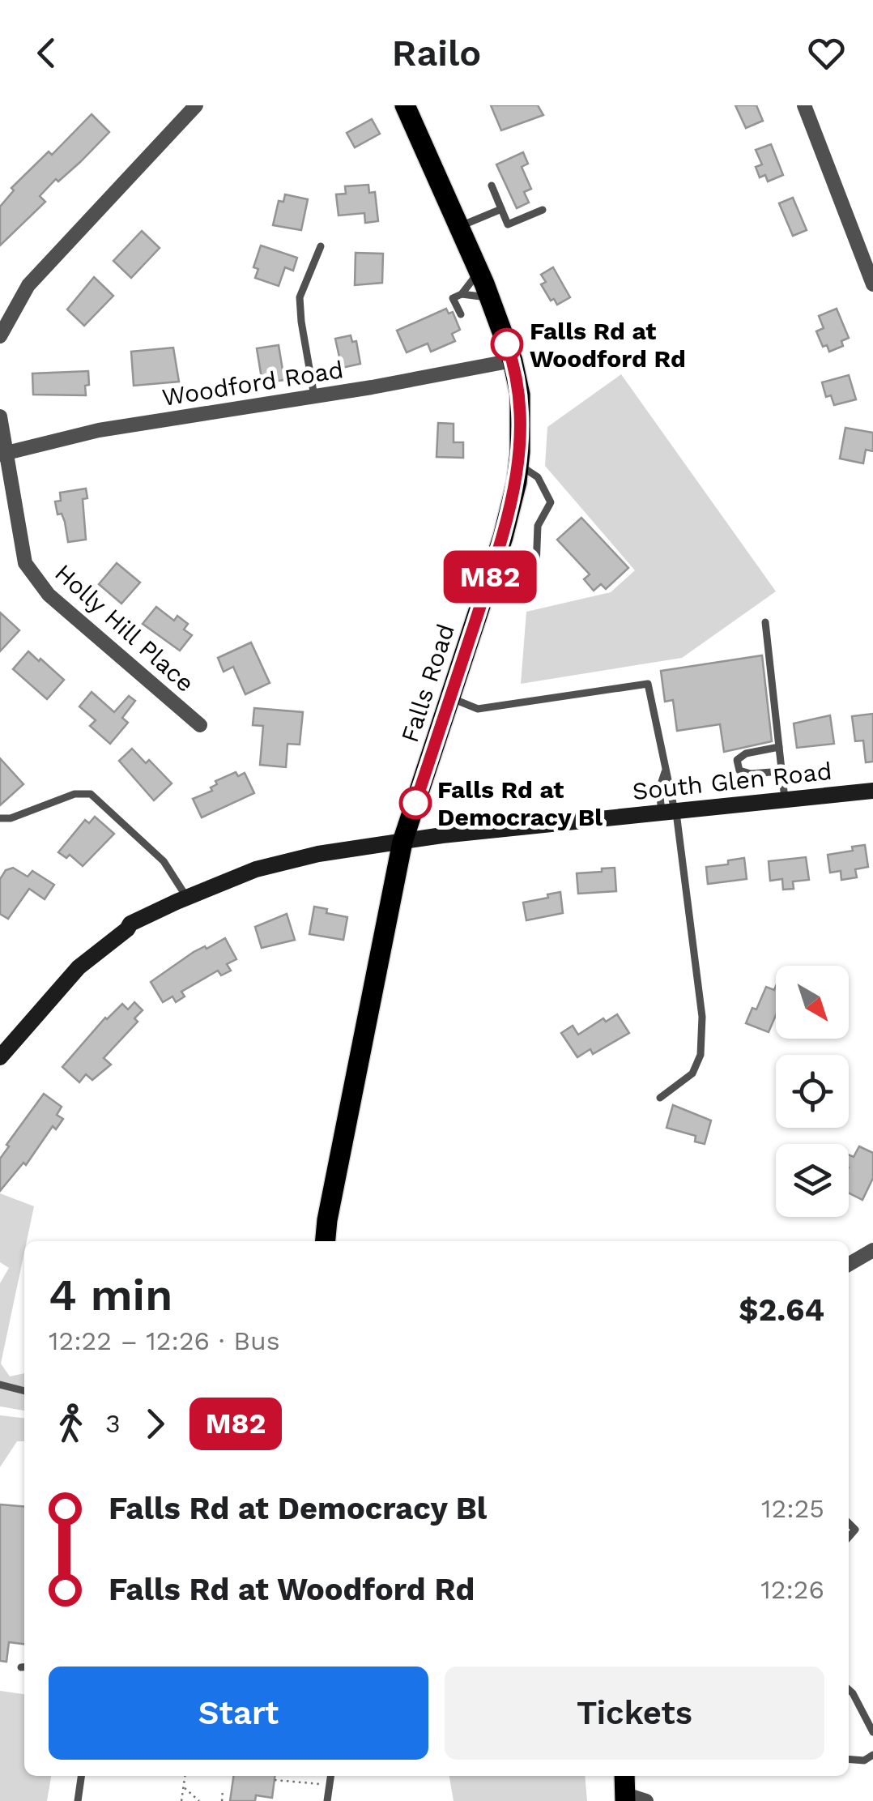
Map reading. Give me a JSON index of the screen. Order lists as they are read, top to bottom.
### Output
{
  "streets": {
    "main road": ["Falls Road", "South Glen Road"],
    "street": ["Woodford Road", "Holly Hill Place"]
  },
  "crossings": [
    ["Woodford Road", "Holly Hill Place"],
    ["Woodford Road", "Falls Road"],
    ["Falls Road", "South Glen Road"]
  ],
  "places": ["Falls Rd at Woodford Rd", "Falls Rd at Democracy Bl"],
  "lines": ["bus line M82"],
  "north": "bottom right",
  "page": {
    "header": "Railo",
    "on_map": "M82",
    "heading": ["4 min", "12:22 – 12:26 · Bus", "$2.64"],
    "legs": ["3", "M82"],
    "list": [
      {
        "name": "Falls Rd at Democracy Bl",
        "value": "12:25"
      },
      {
        "name": "Falls Rd at Woodford Rd",
        "value": "12:26"
      }
    ],
    "buttons": ["Start", "Tickets"]
  }
}
